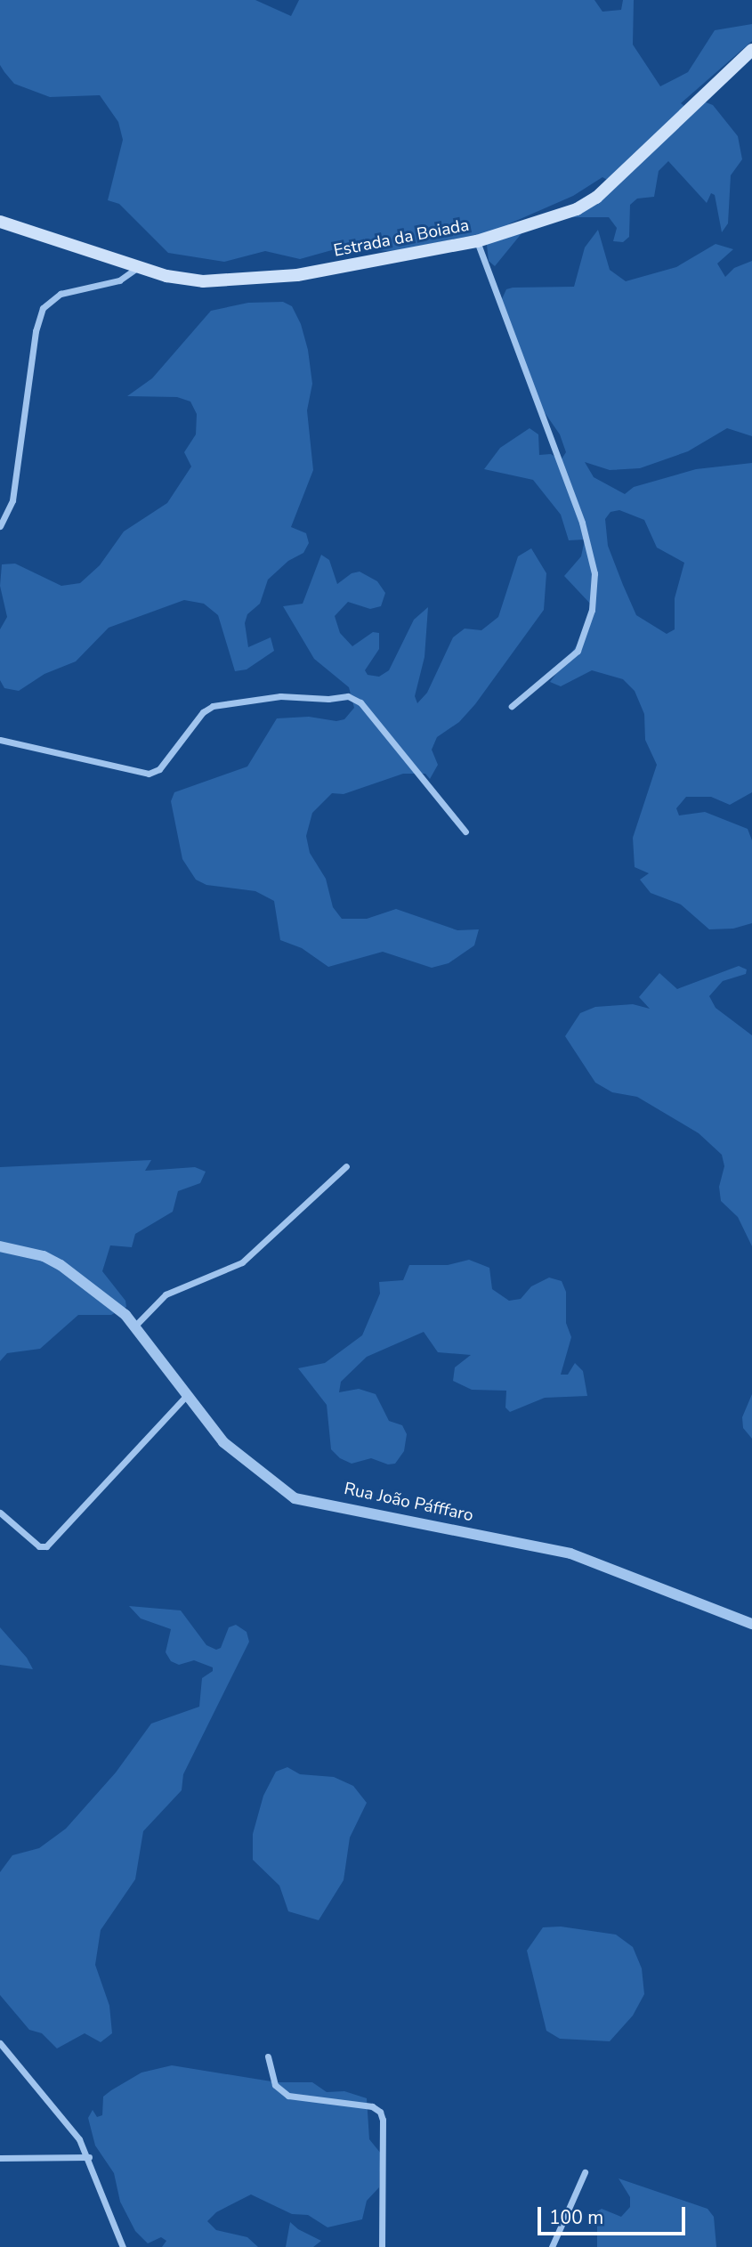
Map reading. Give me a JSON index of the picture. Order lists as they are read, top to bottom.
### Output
{
  "streets": {
    "main road": ["Estrada da Boiada"],
    "street": ["Rua João Páfffaro"]
  },
  "scale_bar": "100 m"
}
